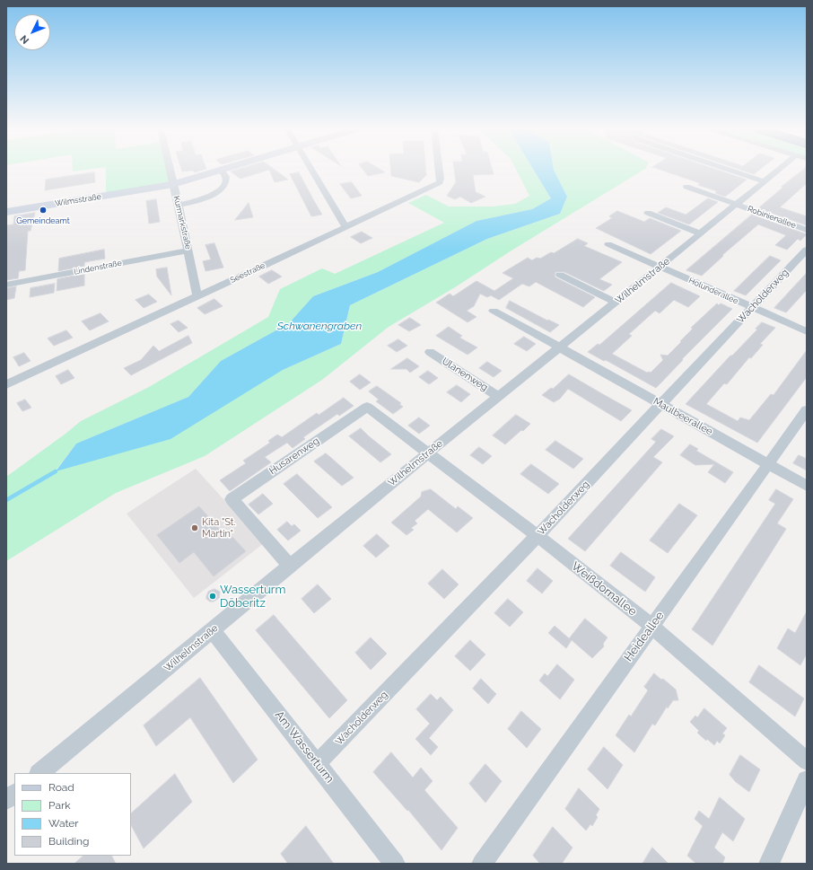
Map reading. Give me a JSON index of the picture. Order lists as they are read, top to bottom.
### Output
{
  "streets": {
    "street": [
      "Wilmsstraße",
      "Robinienallee",
      "Kurmarkstraße",
      "Lindenstraße",
      "Seestraße",
      "Wilhelmstraße",
      "Holunderallee",
      "Wacholderweg",
      "Ulanenweg",
      "Maulbeerallee",
      "Husarenweg",
      "Weißdornallee",
      "Heideallee",
      "Am Wasserturm"
    ]
  },
  "crossings": [
    ["Wilmsstraße", "Kurmarkstraße"],
    ["Robinienallee", "Wilhelmstraße"],
    ["Kurmarkstraße", "Lindenstraße"],
    ["Kurmarkstraße", "Seestraße"],
    ["Wilhelmstraße", "Holunderallee"],
    ["Wilhelmstraße", "Ulanenweg"],
    ["Wilhelmstraße", "Maulbeerallee"],
    ["Wilhelmstraße", "Husarenweg"],
    ["Wilhelmstraße", "Weißdornallee"],
    ["Wilhelmstraße", "Am Wasserturm"],
    ["Holunderallee", "Wacholderweg"],
    ["Wacholderweg", "Maulbeerallee"],
    ["Wacholderweg", "Weißdornallee"],
    ["Wacholderweg", "Am Wasserturm"],
    ["Maulbeerallee", "Heideallee"],
    ["Husarenweg", "Weißdornallee"],
    ["Weißdornallee", "Heideallee"]
  ],
  "water": ["Schwanengraben"],
  "places": ["Gemeindeamt", "Kita \"St. Martin\"", "Wasserturm Döberitz"],
  "legend": [
    "Road",
    "Park",
    "Water",
    "Building"
  ],
  "north": "bottom left"
}
